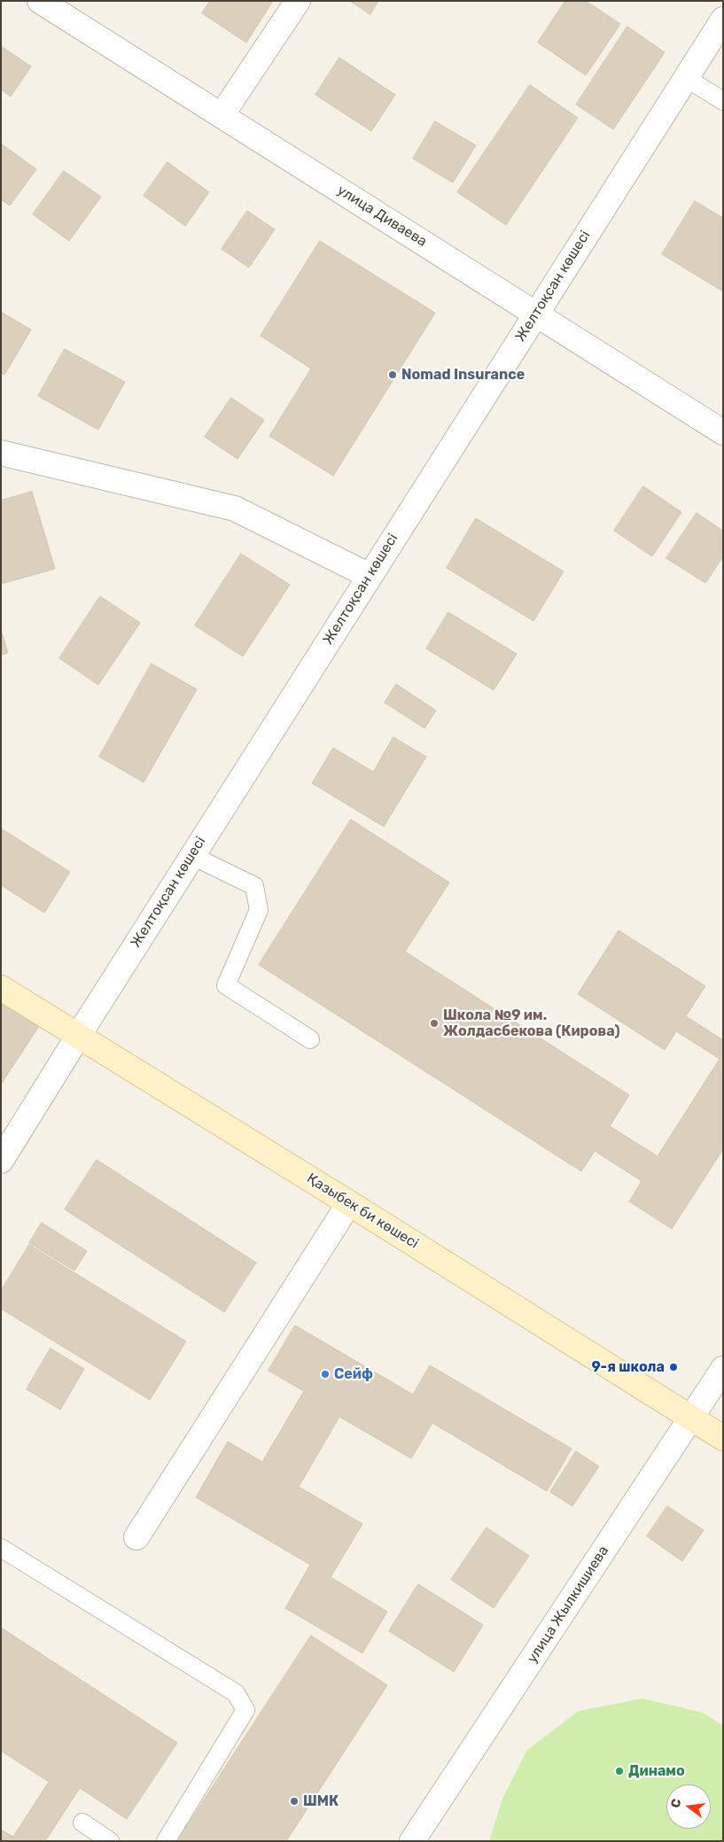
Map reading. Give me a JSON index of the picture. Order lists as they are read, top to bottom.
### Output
{
  "streets": {
    "main road": ["Қазыбек би көшесі"],
    "street": ["улица Диваева", "Желтоқсан көшесі", "улица Жылкишиева"]
  },
  "crossings": [
    ["улица Диваева", "Желтоқсан көшесі"],
    ["Желтоқсан көшесі", "Қазыбек би көшесі"],
    ["Қазыбек би көшесі", "улица Жылкишиева"]
  ],
  "places": [
    "Nomad Insurance",
    "Школа №9 им. Жолдасбекова (Кирова)",
    "9-я школа",
    "Сейф",
    "Динамо",
    "ШМК"
  ],
  "north": "left"
}
